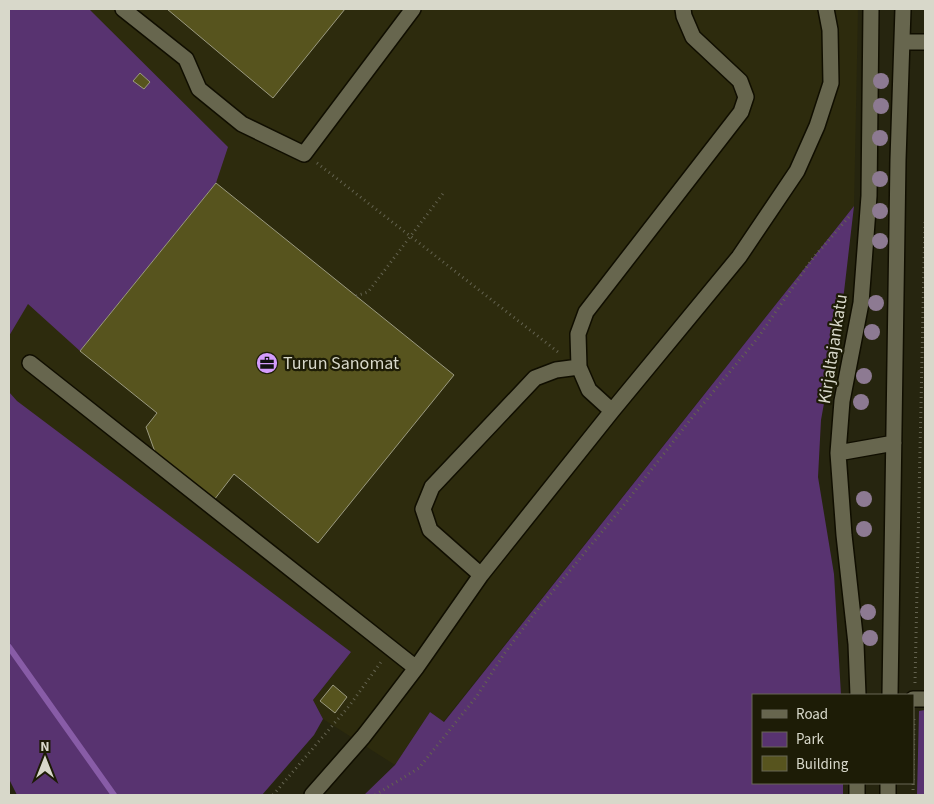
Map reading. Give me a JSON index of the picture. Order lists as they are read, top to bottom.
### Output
{
  "streets": {
    "street": ["Kirjaltajankatu"]
  },
  "places": {
    "office": ["Turun Sanomat"]
  },
  "legend": ["Road", "Park", "Building"],
  "north": "top"
}
